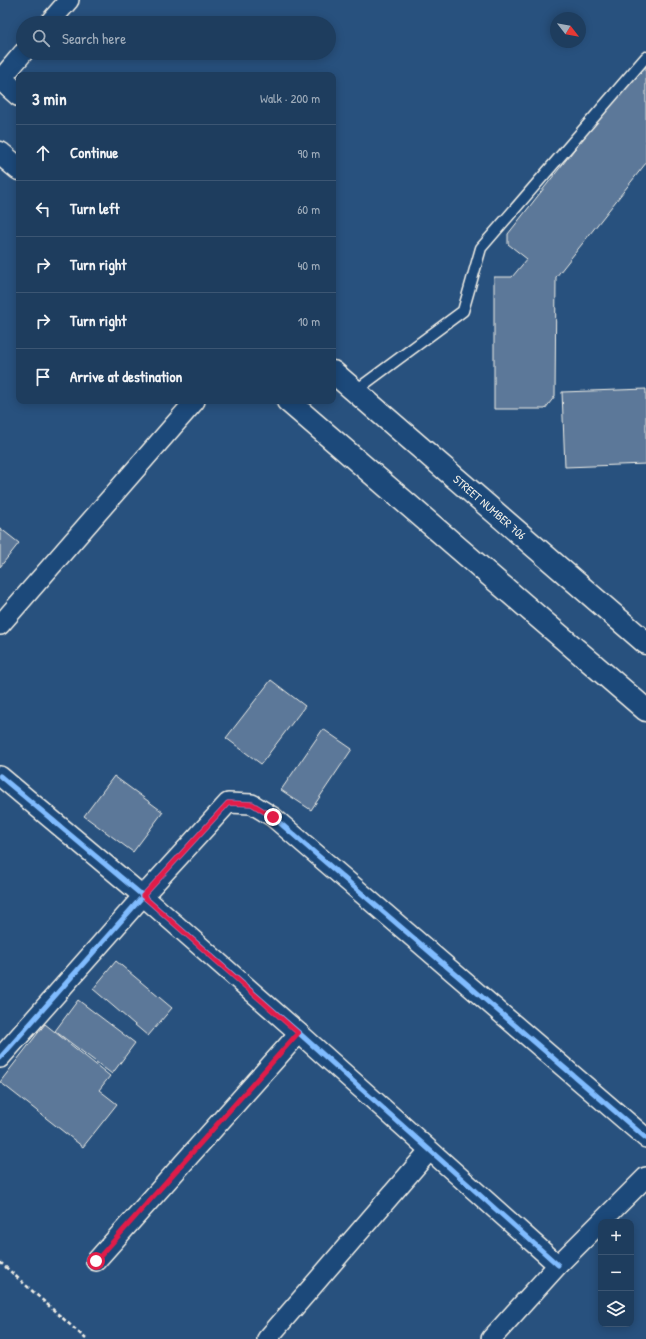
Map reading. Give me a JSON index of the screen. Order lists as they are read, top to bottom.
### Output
{
  "streets": {
    "street": ["STREET NUMBER 706"]
  },
  "north": "bottom right",
  "page": {
    "search": "Search here",
    "heading": ["3 min", "Walk · 200 m"],
    "list": [
      ["Continue", "90 m"],
      ["Turn left", "60 m"],
      ["Turn right", "40 m"],
      ["Turn right", "10 m"],
      "Arrive at destination"
    ],
    "map_buttons": ["+", "−"]
  }
}
